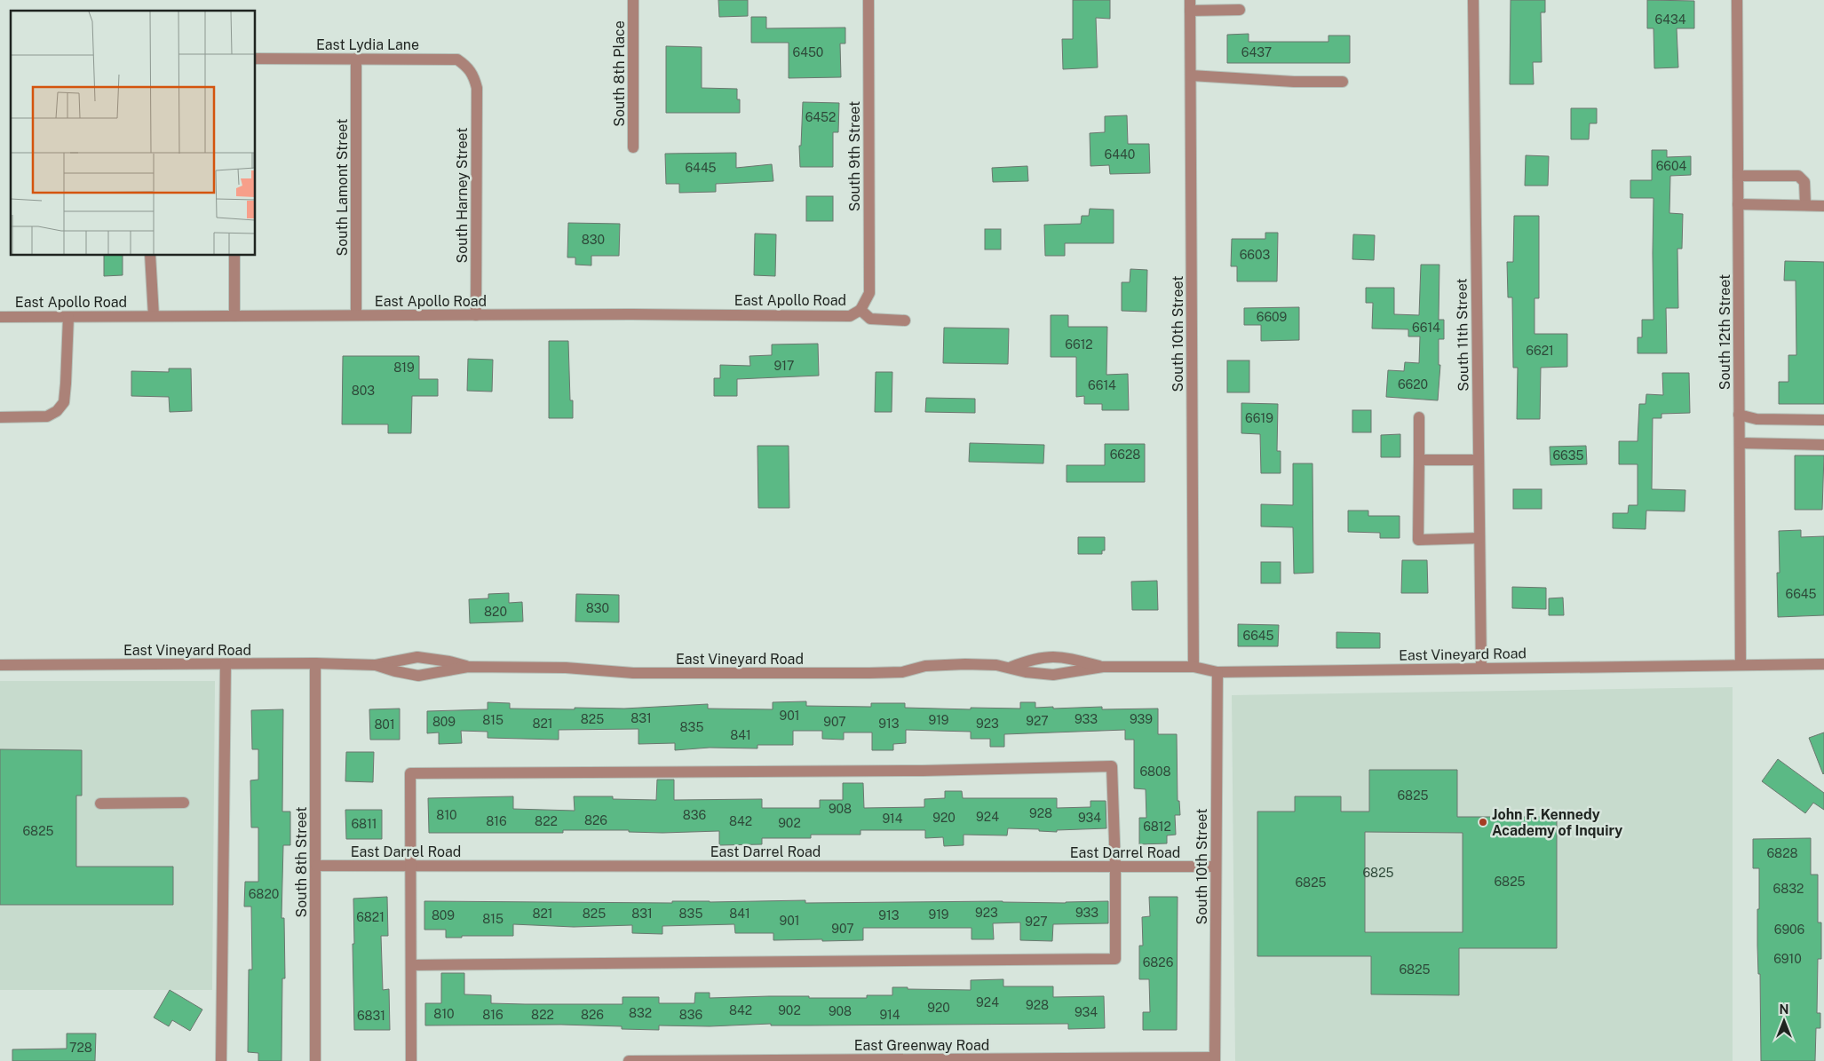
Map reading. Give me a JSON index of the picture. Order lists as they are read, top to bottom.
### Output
{
  "streets": {
    "street": [
      "East Lydia Lane",
      "South 8th Place",
      "South 9th Street",
      "South Lamont Street",
      "South Harney Street",
      "East Apollo Road",
      "South 12th Street",
      "South 10th Street",
      "South 11th Street",
      "East Vineyard Road",
      "East Darrel Road",
      "South 8th Street",
      "East Greenway Road"
    ]
  },
  "crossings": [
    ["East Lydia Lane", "South Lamont Street"],
    ["East Lydia Lane", "South Harney Street"],
    ["South 9th Street", "East Apollo Road"],
    ["South Lamont Street", "East Apollo Road"],
    ["South Harney Street", "East Apollo Road"],
    ["South 12th Street", "East Vineyard Road"],
    ["South 10th Street", "East Vineyard Road"],
    ["South 10th Street", "East Darrel Road"],
    ["South 10th Street", "East Greenway Road"],
    ["South 11th Street", "East Vineyard Road"],
    ["East Vineyard Road", "South 8th Street"],
    ["East Darrel Road", "South 8th Street"]
  ],
  "places": ["John F. Kennedy Academy of Inquiry"],
  "house_numbers": [
    "6434",
    "6450",
    "6437",
    "6452",
    "6440",
    "6604",
    "6445",
    "830",
    "6603",
    "6609",
    "6614",
    "6612",
    "6621",
    "917",
    "819",
    "6620",
    "6614",
    "803",
    "6619",
    "6628",
    "6635",
    "6645",
    "830",
    "820",
    "6645",
    "901",
    "831",
    "825",
    "933",
    "939",
    "815",
    "919",
    "927",
    "809",
    "907",
    "821",
    "913",
    "923",
    "801",
    "835",
    "841",
    "6808",
    "6825",
    "908",
    "928",
    "810",
    "836",
    "924",
    "920",
    "934",
    "914",
    "826",
    "816",
    "822",
    "842",
    "902",
    "6811",
    "6812",
    "6825",
    "6828",
    "6825",
    "6825",
    "6825",
    "6832",
    "6820",
    "923",
    "933",
    "821",
    "825",
    "831",
    "835",
    "841",
    "919",
    "809",
    "913",
    "6821",
    "815",
    "901",
    "927",
    "907",
    "6906",
    "6910",
    "6826",
    "6825",
    "924",
    "928",
    "920",
    "842",
    "902",
    "908",
    "934",
    "832",
    "810",
    "816",
    "822",
    "826",
    "836",
    "914",
    "6831",
    "728"
  ],
  "north": "top"
}
